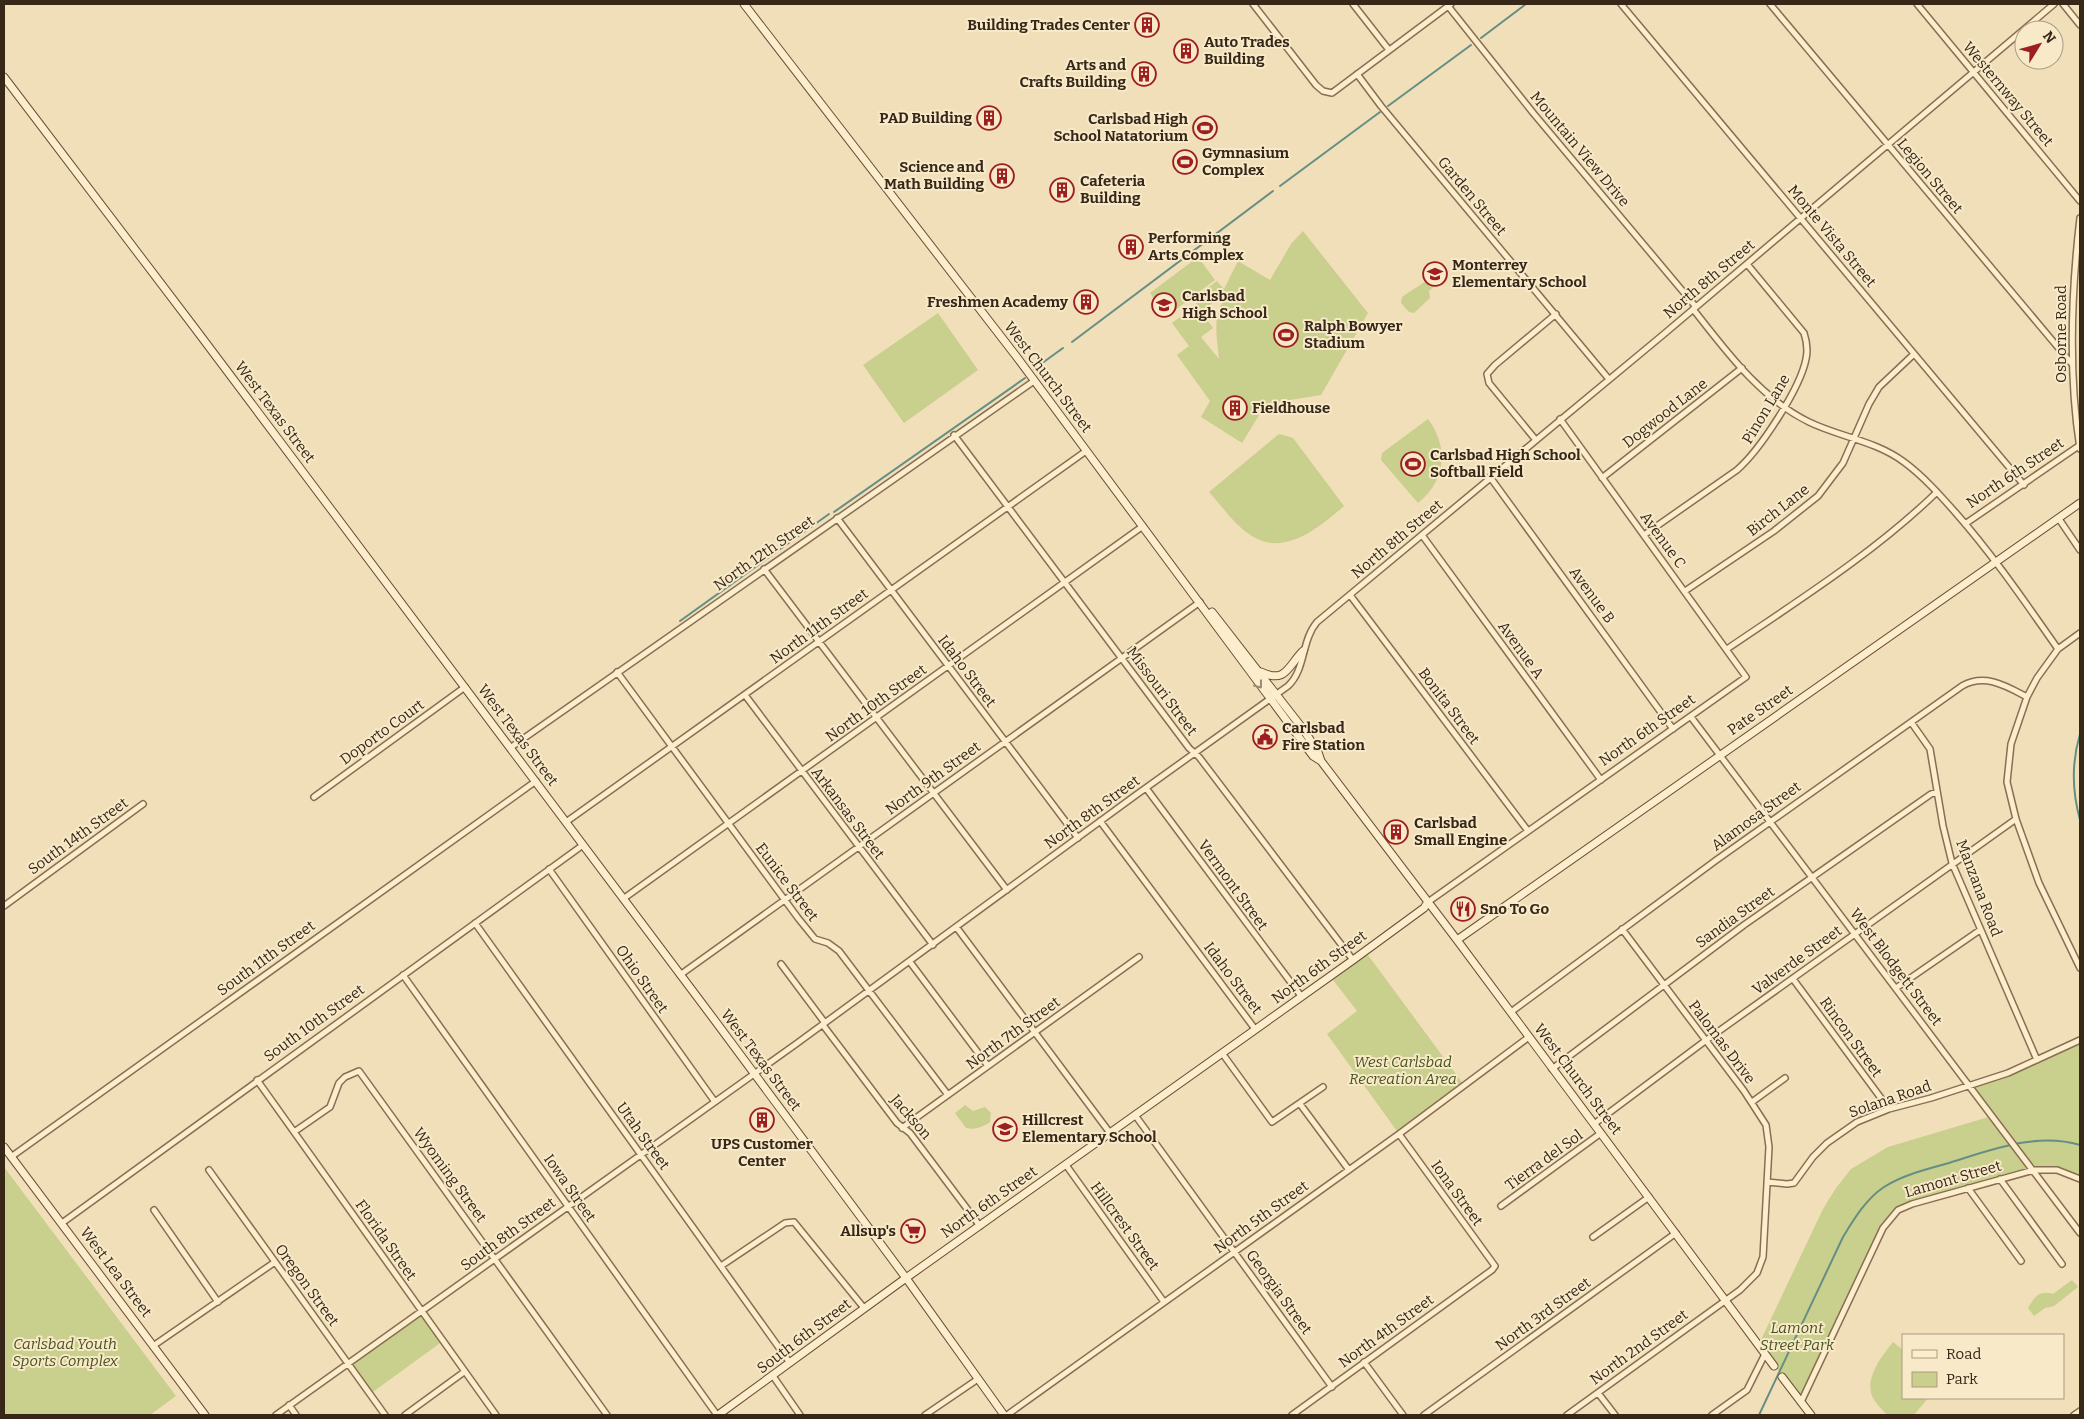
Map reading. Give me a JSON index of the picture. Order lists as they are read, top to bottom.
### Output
{
  "streets": {
    "street": [
      "Westernway Street",
      "Mountain View Drive",
      "Legion Street",
      "Garden Street",
      "Monte Vista Street",
      "North 8th Street",
      "Osborne Road",
      "West Church Street",
      "Pinon Lane",
      "West Texas Street",
      "Dogwood Lane",
      "North 6th Street",
      "Birch Lane",
      "Avenue C",
      "North 12th Street",
      "Avenue B",
      "North 11th Street",
      "Avenue A",
      "Idaho Street",
      "Missouri Street",
      "North 10th Street",
      "Bonita Street",
      "Pate Street",
      "Doporto Court",
      "North 9th Street",
      "Arkansas Street",
      "Alamosa Street",
      "South 14th Street",
      "Eunice Street",
      "Vermont Street",
      "Manzana Road",
      "Sandia Street",
      "South 11th Street",
      "Valverde Street",
      "West Blodgett Street",
      "Ohio Street",
      "South 10th Street",
      "North 7th Street",
      "Rincon Street",
      "Palomas Drive",
      "Solana Road",
      "Jackson",
      "Utah Street",
      "Tierra del Sol",
      "Wyoming Street",
      "Lamont Street",
      "Iowa Street",
      "Iona Street",
      "North 5th Street",
      "Hillcrest Street",
      "South 8th Street",
      "Florida Street",
      "West Lea Street",
      "Oregon Street",
      "Georgia Street",
      "North 3rd Street",
      "North 4th Street",
      "South 6th Street",
      "North 2nd Street"
    ]
  },
  "crossings": [
    ["Westernway Street", "North 8th Street"],
    ["Mountain View Drive", "North 8th Street"],
    ["Mountain View Drive", "Pinon Lane"],
    ["Mountain View Drive", "Dogwood Lane"],
    ["Mountain View Drive", "North 6th Street"],
    ["Mountain View Drive", "Birch Lane"],
    ["Legion Street", "North 8th Street"],
    ["Legion Street", "Osborne Road"],
    ["Garden Street", "North 8th Street"],
    ["Monte Vista Street", "North 8th Street"],
    ["Monte Vista Street", "North 6th Street"],
    ["Monte Vista Street", "Birch Lane"],
    ["North 8th Street", "West Church Street"],
    ["North 8th Street", "Pinon Lane"],
    ["North 8th Street", "West Texas Street"],
    ["North 8th Street", "Avenue C"],
    ["North 8th Street", "Avenue B"],
    ["North 8th Street", "Avenue A"],
    ["North 8th Street", "Idaho Street"],
    ["North 8th Street", "Missouri Street"],
    ["North 8th Street", "Bonita Street"],
    ["North 8th Street", "Arkansas Street"],
    ["North 8th Street", "Eunice Street"],
    ["North 8th Street", "Vermont Street"],
    ["North 8th Street", "Jackson"],
    ["North 8th Street", "South 8th Street"],
    ["Osborne Road", "North 6th Street"],
    ["West Church Street", "North 6th Street"],
    ["West Church Street", "North 12th Street"],
    ["West Church Street", "North 11th Street"],
    ["West Church Street", "North 10th Street"],
    ["West Church Street", "Pate Street"],
    ["West Church Street", "North 9th Street"],
    ["West Church Street", "Alamosa Street"],
    ["West Church Street", "Sandia Street"],
    ["West Church Street", "Valverde Street"],
    ["West Church Street", "Tierra del Sol"],
    ["West Church Street", "Lamont Street"],
    ["West Church Street", "North 5th Street"],
    ["West Church Street", "North 3rd Street"],
    ["West Church Street", "North 2nd Street"],
    ["Pinon Lane", "Avenue C"],
    ["West Texas Street", "North 6th Street"],
    ["West Texas Street", "North 12th Street"],
    ["West Texas Street", "North 11th Street"],
    ["West Texas Street", "North 10th Street"],
    ["West Texas Street", "Doporto Court"],
    ["West Texas Street", "North 9th Street"],
    ["West Texas Street", "South 11th Street"],
    ["West Texas Street", "South 10th Street"],
    ["West Texas Street", "North 5th Street"],
    ["West Texas Street", "South 8th Street"],
    ["West Texas Street", "South 6th Street"],
    ["Dogwood Lane", "Avenue C"],
    ["North 6th Street", "Avenue C"],
    ["North 6th Street", "Avenue B"],
    ["North 6th Street", "Avenue A"],
    ["North 6th Street", "Idaho Street"],
    ["North 6th Street", "Missouri Street"],
    ["North 6th Street", "Bonita Street"],
    ["North 6th Street", "Vermont Street"],
    ["North 6th Street", "West Blodgett Street"],
    ["North 6th Street", "Jackson"],
    ["North 6th Street", "Hillcrest Street"],
    ["North 6th Street", "Georgia Street"],
    ["North 6th Street", "South 6th Street"],
    ["Birch Lane", "Avenue C"],
    ["North 12th Street", "Idaho Street"],
    ["North 12th Street", "Missouri Street"],
    ["North 12th Street", "Eunice Street"],
    ["North 11th Street", "Idaho Street"],
    ["North 11th Street", "Missouri Street"],
    ["North 11th Street", "Arkansas Street"],
    ["North 11th Street", "Eunice Street"],
    ["Idaho Street", "North 10th Street"],
    ["Idaho Street", "North 9th Street"],
    ["Missouri Street", "North 10th Street"],
    ["Missouri Street", "North 9th Street"],
    ["North 10th Street", "Arkansas Street"],
    ["North 10th Street", "Eunice Street"],
    ["Pate Street", "West Blodgett Street"],
    ["North 9th Street", "Arkansas Street"],
    ["North 9th Street", "Eunice Street"],
    ["Alamosa Street", "Manzana Road"],
    ["Alamosa Street", "West Blodgett Street"],
    ["Alamosa Street", "Palomas Drive"],
    ["Eunice Street", "North 7th Street"],
    ["Manzana Road", "Sandia Street"],
    ["Manzana Road", "Valverde Street"],
    ["Manzana Road", "Solana Road"],
    ["Sandia Street", "West Blodgett Street"],
    ["Sandia Street", "Palomas Drive"],
    ["South 11th Street", "West Lea Street"],
    ["Valverde Street", "West Blodgett Street"],
    ["Valverde Street", "Rincon Street"],
    ["Valverde Street", "Palomas Drive"],
    ["West Blodgett Street", "Solana Road"],
    ["West Blodgett Street", "Lamont Street"],
    ["Ohio Street", "South 10th Street"],
    ["Ohio Street", "South 8th Street"],
    ["South 10th Street", "Utah Street"],
    ["South 10th Street", "Iowa Street"],
    ["South 10th Street", "Florida Street"],
    ["South 10th Street", "West Lea Street"],
    ["North 7th Street", "Jackson"],
    ["Rincon Street", "Solana Road"],
    ["Palomas Drive", "Solana Road"],
    ["Utah Street", "South 8th Street"],
    ["Utah Street", "South 6th Street"],
    ["Wyoming Street", "South 8th Street"],
    ["Wyoming Street", "Florida Street"],
    ["Iowa Street", "South 8th Street"],
    ["Iowa Street", "South 6th Street"],
    ["Iona Street", "North 5th Street"],
    ["Iona Street", "North 4th Street"],
    ["North 5th Street", "Hillcrest Street"],
    ["North 5th Street", "Georgia Street"],
    ["South 8th Street", "Florida Street"],
    ["South 8th Street", "Oregon Street"],
    ["Georgia Street", "North 4th Street"]
  ],
  "parks": ["West Carlsbad Recreation Area", "Lamont Street Park", "Carlsbad Youth Sports Complex"],
  "places": {
    "building": [
      "Building Trades Center",
      "Auto Trades Building",
      "Arts and Crafts Building",
      "PAD Building",
      "Science and Math Building",
      "Cafeteria Building",
      "Performing Arts Complex",
      "Freshmen Academy",
      "Fieldhouse",
      "Carlsbad Small Engine",
      "UPS Customer Center"
    ],
    "sports": [
      "Carlsbad High School Natatorium",
      "Gymnasium Complex",
      "Ralph Bowyer Stadium",
      "Carlsbad High School Softball Field"
    ],
    "school or university": ["Monterrey Elementary School", "Carlsbad High School", "Hillcrest Elementary School"],
    "public building": ["Carlsbad Fire Station"],
    "restaurant": ["Sno To Go"],
    "supermarket": ["Allsup's"]
  },
  "legend": ["Road", "Park"],
  "north": "top right"
}
